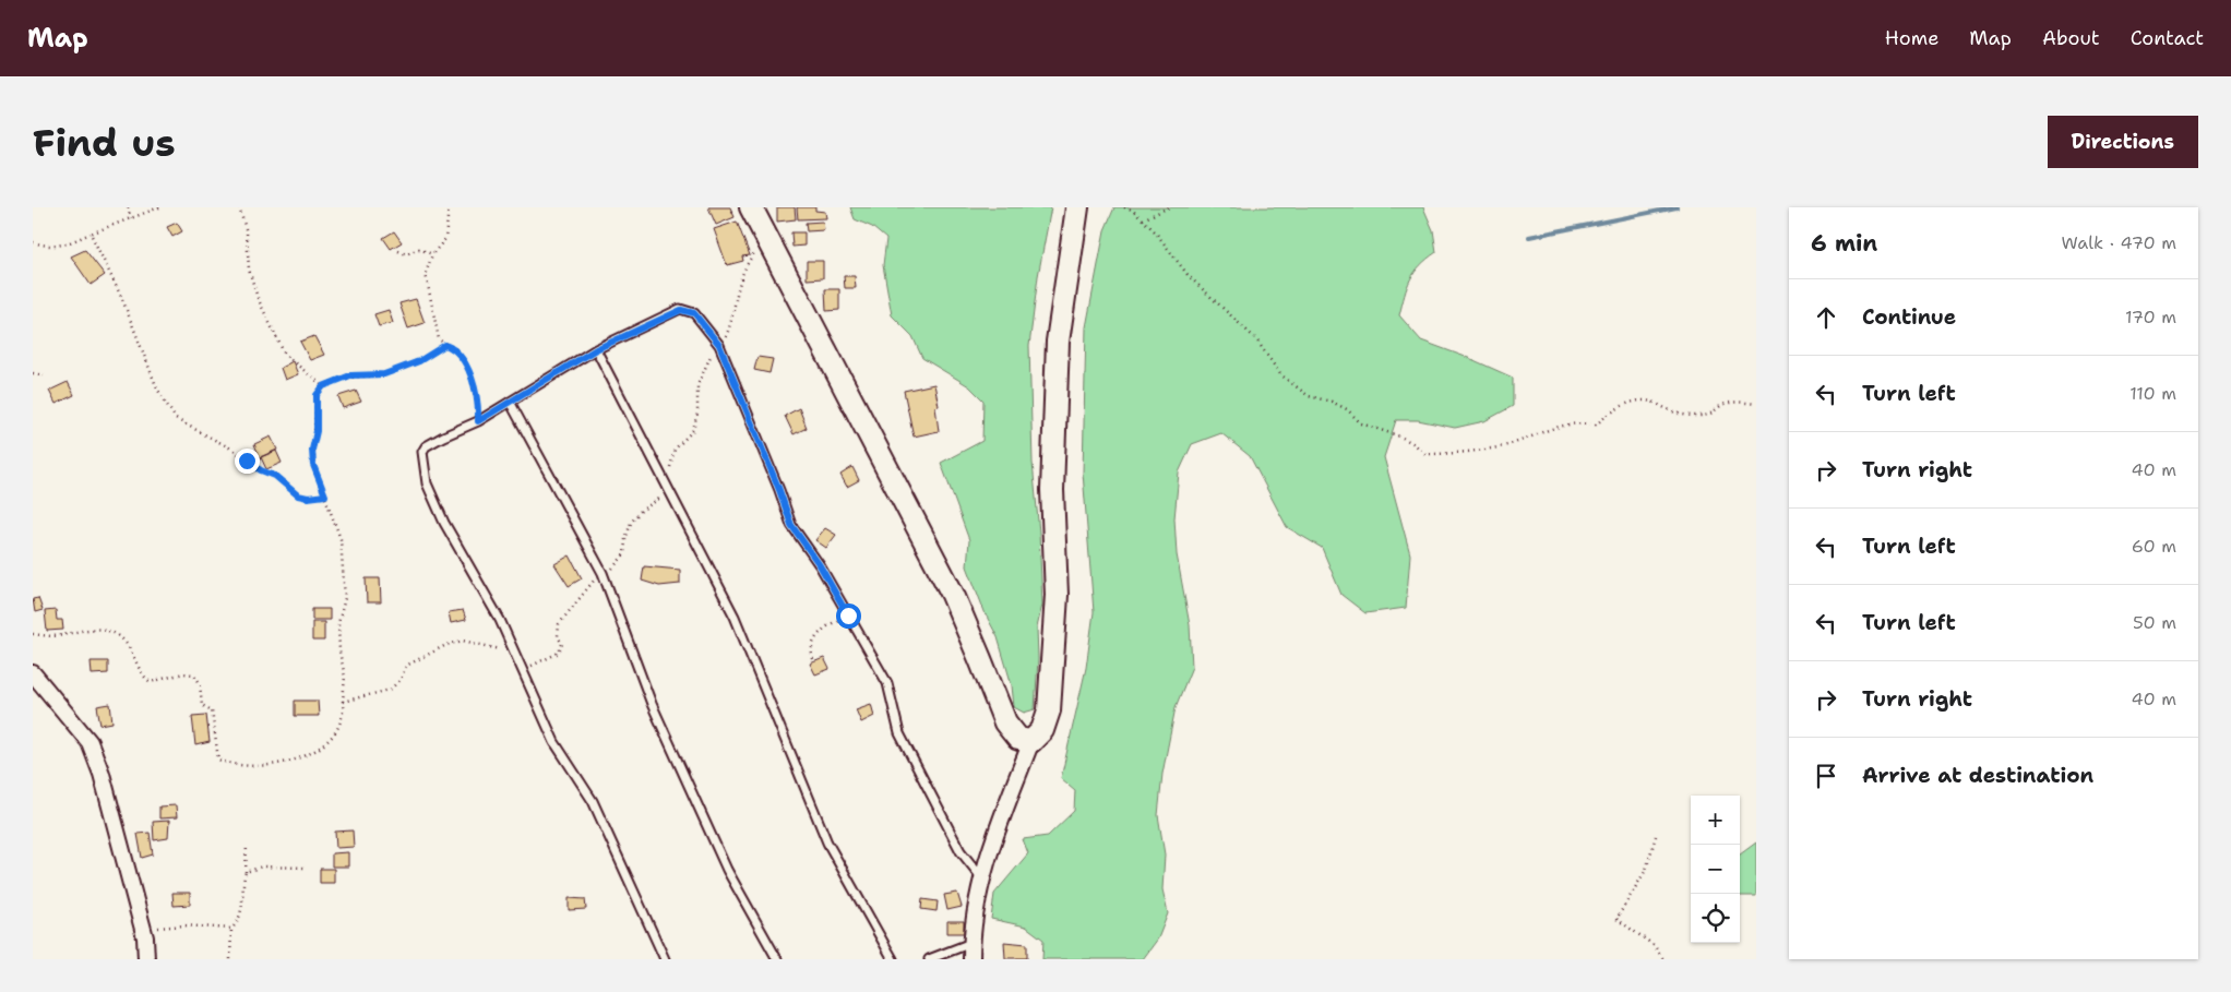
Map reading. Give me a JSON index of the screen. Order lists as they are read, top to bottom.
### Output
{
  "page": {
    "header": "Map",
    "nav": [
      "Home",
      "Map",
      "About",
      "Contact"
    ],
    "buttons": "Directions",
    "title": "Find us",
    "heading": ["6 min", "Walk · 470 m"],
    "list": [
      ["Continue", "170 m"],
      ["Turn left", "110 m"],
      ["Turn right", "40 m"],
      ["Turn left", "60 m"],
      ["Turn left", "50 m"],
      ["Turn right", "40 m"],
      "Arrive at destination"
    ],
    "map_buttons": ["+", "−"]
  }
}
